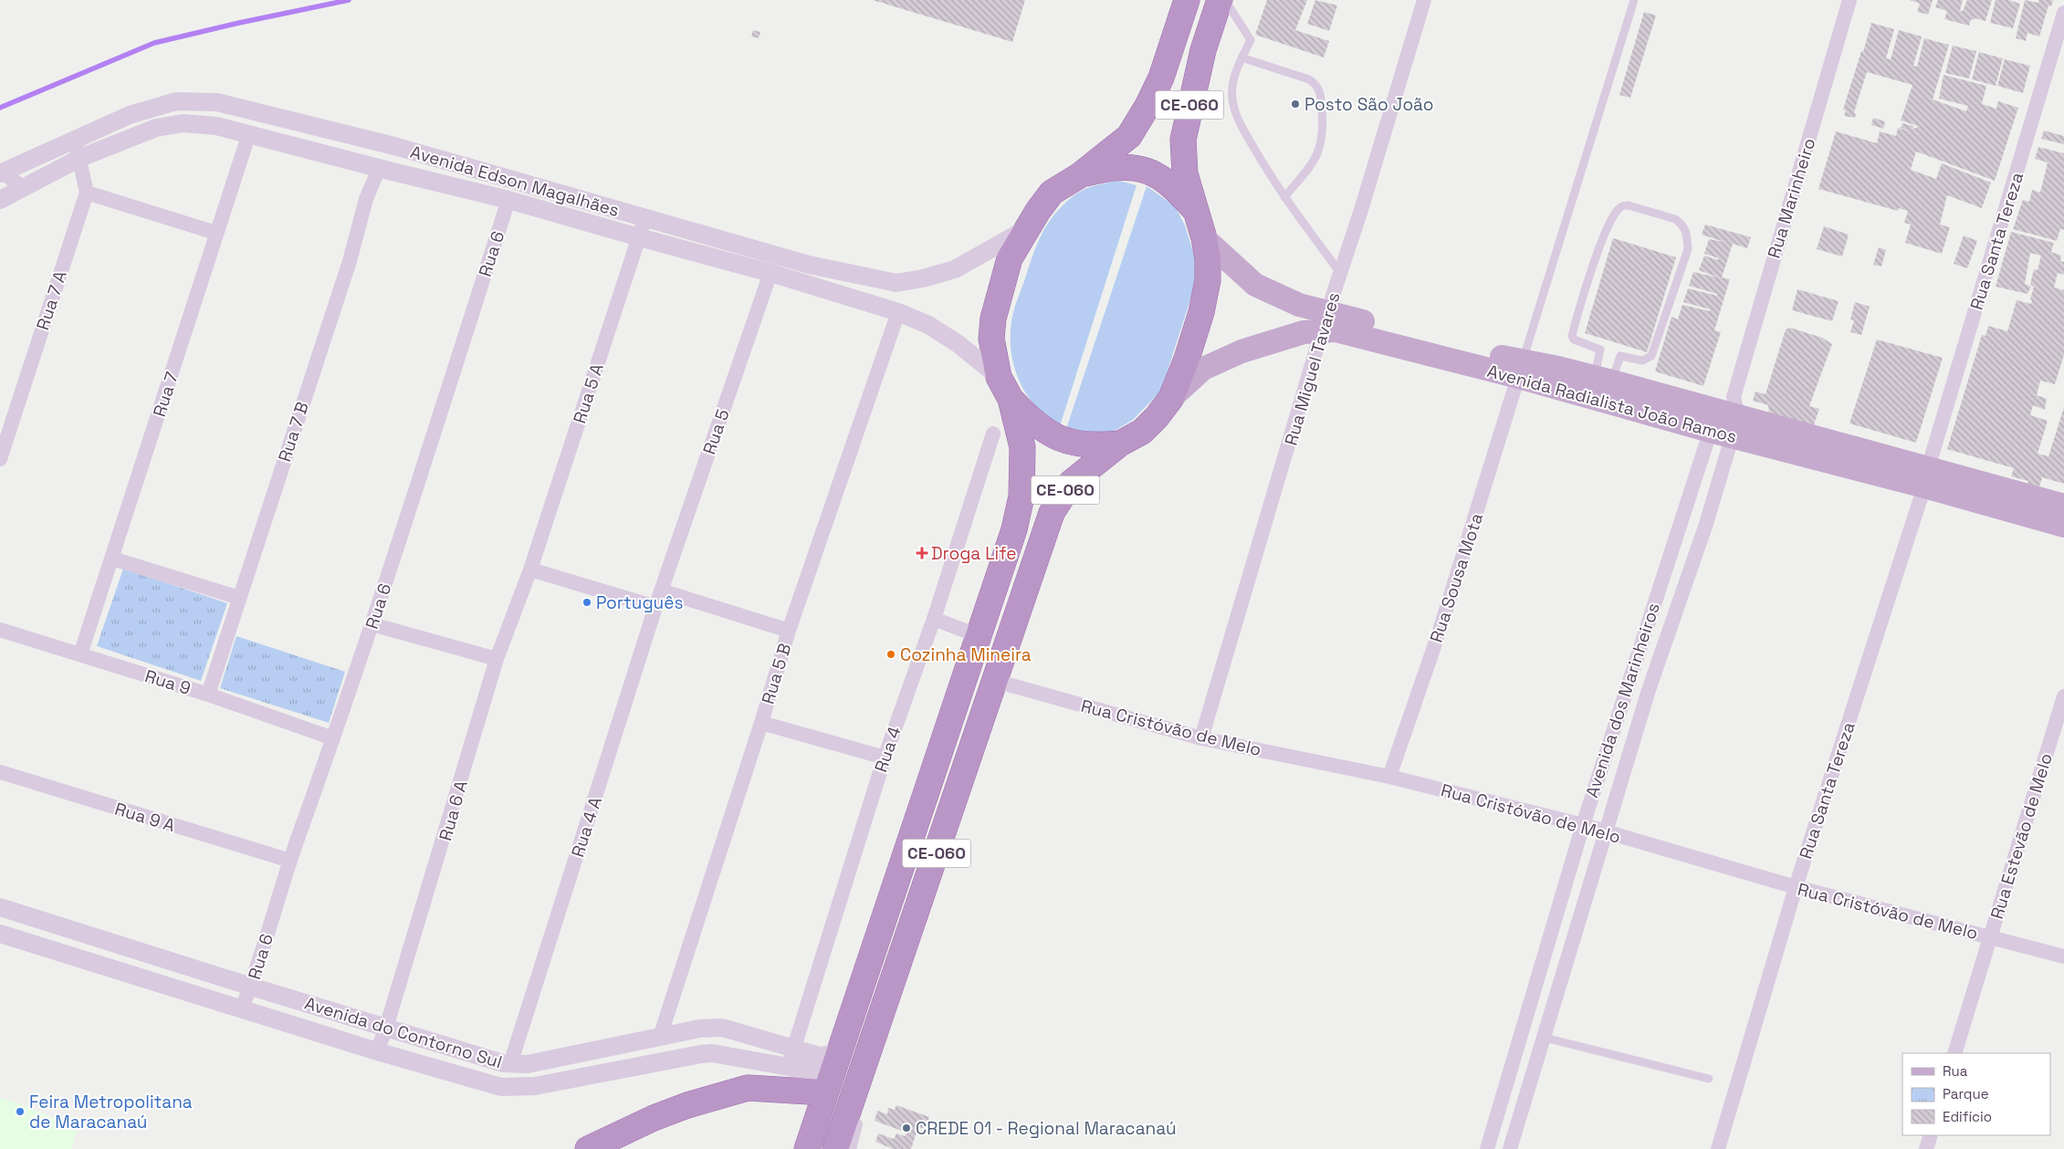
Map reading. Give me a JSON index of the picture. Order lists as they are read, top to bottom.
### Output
{
  "streets": {
    "highway": ["CE-060"],
    "main road": ["Avenida Radialista João Ramos"],
    "street": [
      "Avenida Edson Magalhães",
      "Rua Marinheiro",
      "Rua Santa Tereza",
      "Rua 6",
      "Rua 7 A",
      "Rua Miguel Tavares",
      "Rua 5 A",
      "Rua 7",
      "Rua 7 B",
      "Rua 5",
      "Rua Sousa Mota",
      "Rua 5 B",
      "Rua 9",
      "Avenida dos Marinheiros",
      "Rua Cristóvão de Melo",
      "Rua 4",
      "Rua 6 A",
      "Rua 9 A",
      "Rua 4 A",
      "Rua Estevão de Melo",
      "Avenida do Contorno Sul"
    ]
  },
  "crossings": [
    ["CE-060", "Avenida Edson Magalhães"],
    ["CE-060", "Avenida Radialista João Ramos"],
    ["CE-060", "Rua Cristóvão de Melo"],
    ["CE-060", "Avenida do Contorno Sul"],
    ["Avenida Edson Magalhães", "Rua 6"],
    ["Avenida Edson Magalhães", "Rua 7 A"],
    ["Avenida Edson Magalhães", "Rua 5 A"],
    ["Avenida Edson Magalhães", "Rua 7"],
    ["Avenida Edson Magalhães", "Rua 7 B"],
    ["Avenida Edson Magalhães", "Rua 5"],
    ["Avenida Edson Magalhães", "Rua 5 B"],
    ["Rua Marinheiro", "Avenida Radialista João Ramos"],
    ["Rua Marinheiro", "Avenida dos Marinheiros"],
    ["Rua Santa Tereza", "Avenida Radialista João Ramos"],
    ["Rua Santa Tereza", "Rua Cristóvão de Melo"],
    ["Rua 6", "Rua 9"],
    ["Rua 6", "Rua 9 A"],
    ["Rua 6", "Avenida do Contorno Sul"],
    ["Rua Miguel Tavares", "Avenida Radialista João Ramos"],
    ["Rua Miguel Tavares", "Rua Cristóvão de Melo"],
    ["Rua 5 A", "Rua 6 A"],
    ["Rua 7", "Rua 9"],
    ["Avenida Radialista João Ramos", "Rua Sousa Mota"],
    ["Avenida Radialista João Ramos", "Avenida dos Marinheiros"],
    ["Rua 7 B", "Rua 9"],
    ["Rua 5", "Rua 4 A"],
    ["Rua Sousa Mota", "Rua Cristóvão de Melo"],
    ["Rua 5 B", "Avenida do Contorno Sul"],
    ["Avenida dos Marinheiros", "Rua Cristóvão de Melo"],
    ["Rua Cristóvão de Melo", "Rua Estevão de Melo"],
    ["Rua 4", "Avenida do Contorno Sul"],
    ["Rua 6 A", "Avenida do Contorno Sul"],
    ["Rua 4 A", "Avenida do Contorno Sul"]
  ],
  "places": {
    "other": [
      "Posto São João",
      "Português",
      "Cozinha Mineira",
      "Feira Metropolitana de Maracanaú",
      "CREDE 01 - Regional Maracanaú"
    ],
    "health": ["Droga Life"]
  },
  "legend": ["Rua", "Parque", "Edifício"]
}
